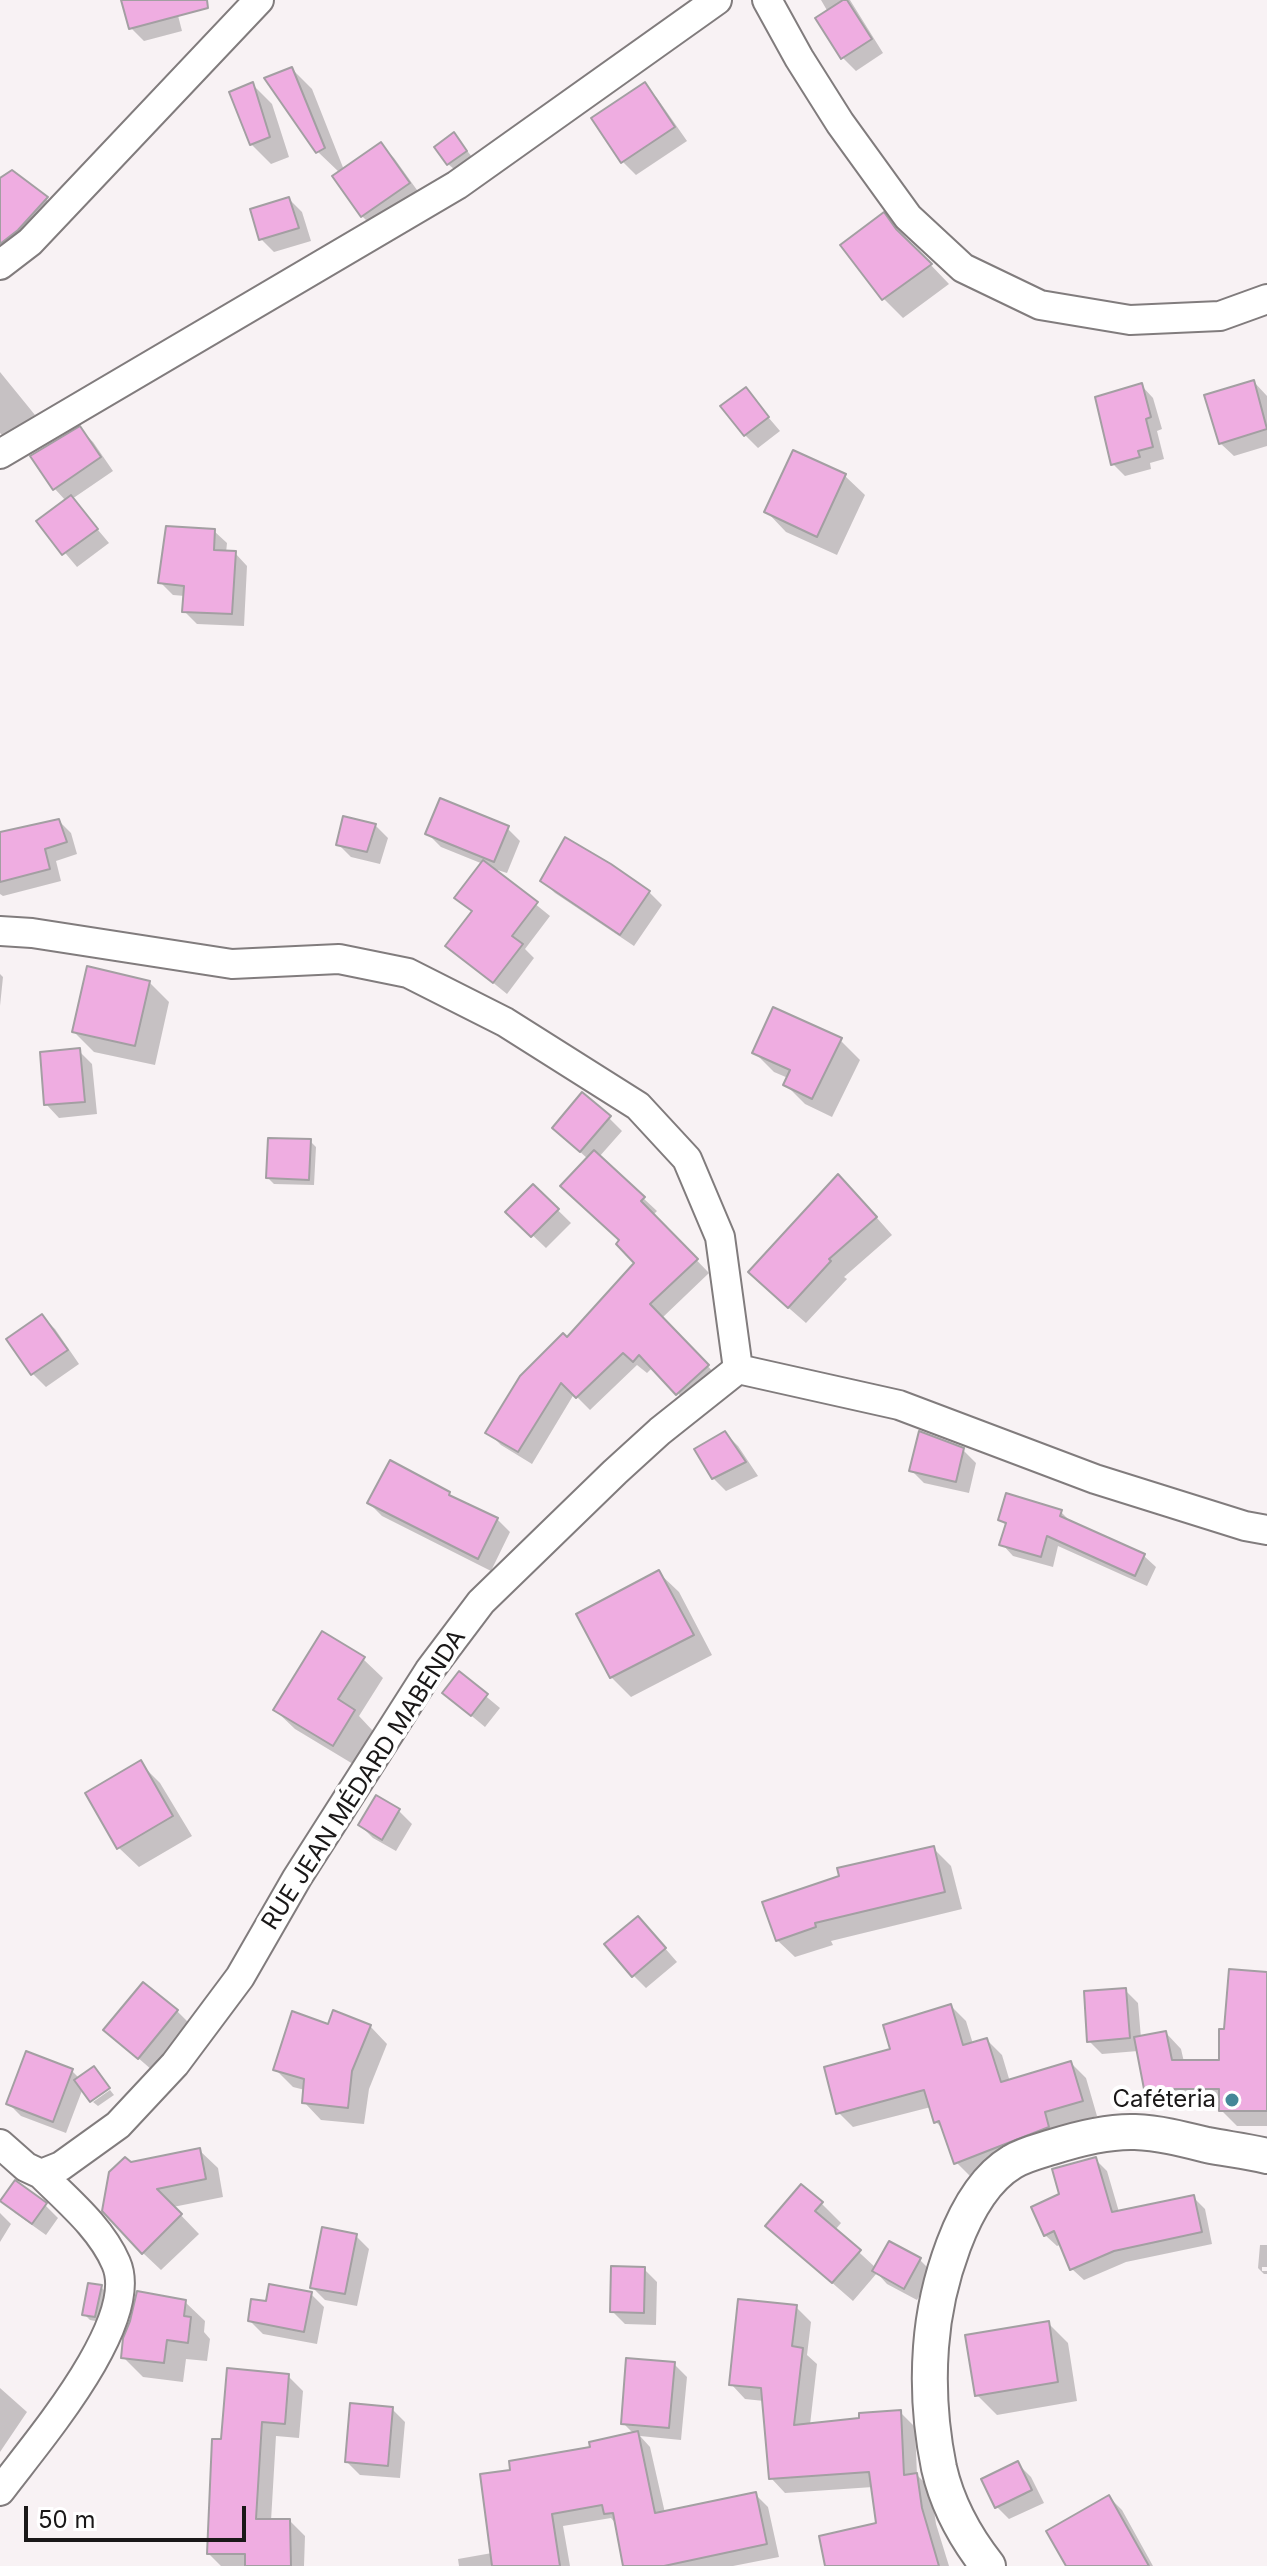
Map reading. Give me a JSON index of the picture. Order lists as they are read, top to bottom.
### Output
{
  "streets": {
    "street": ["RUE JEAN MÉDARD MABENDA"]
  },
  "places": ["Caféteria"],
  "scale_bar": "50 m"
}
